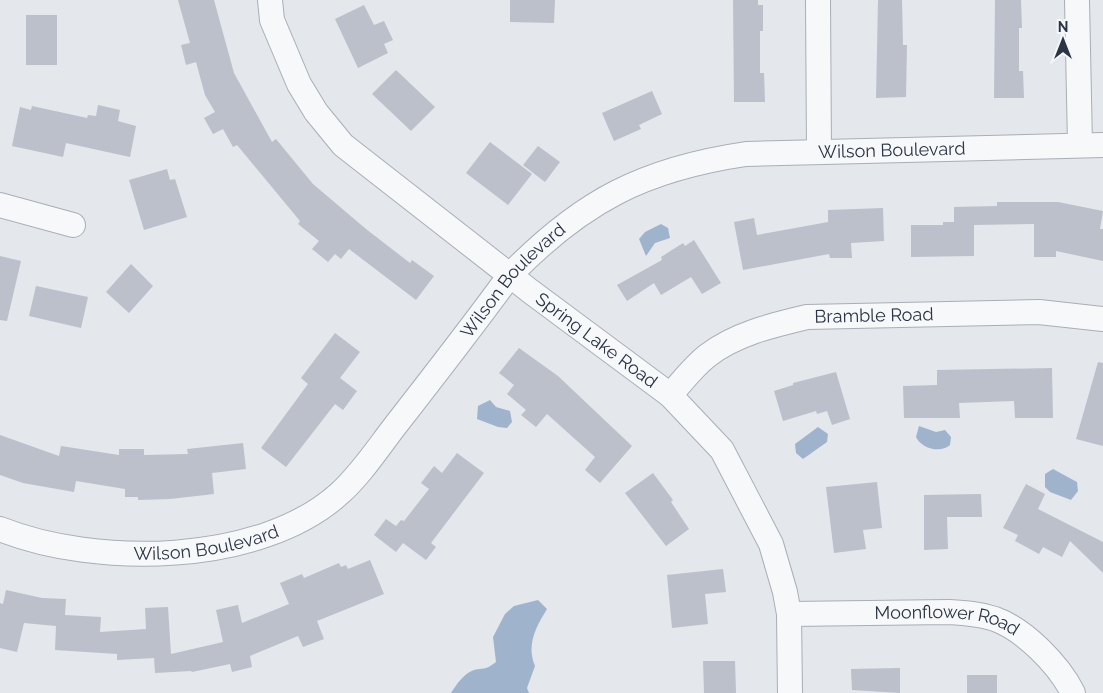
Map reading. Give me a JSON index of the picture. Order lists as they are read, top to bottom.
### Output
{
  "streets": {
    "street": [
      "Wilson Boulevard",
      "Bramble Road",
      "Spring Lake Road",
      "Moonflower Road"
    ]
  },
  "crossings": [
    ["Wilson Boulevard", "Spring Lake Road"],
    ["Bramble Road", "Spring Lake Road"],
    ["Spring Lake Road", "Moonflower Road"]
  ],
  "north": "top"
}
